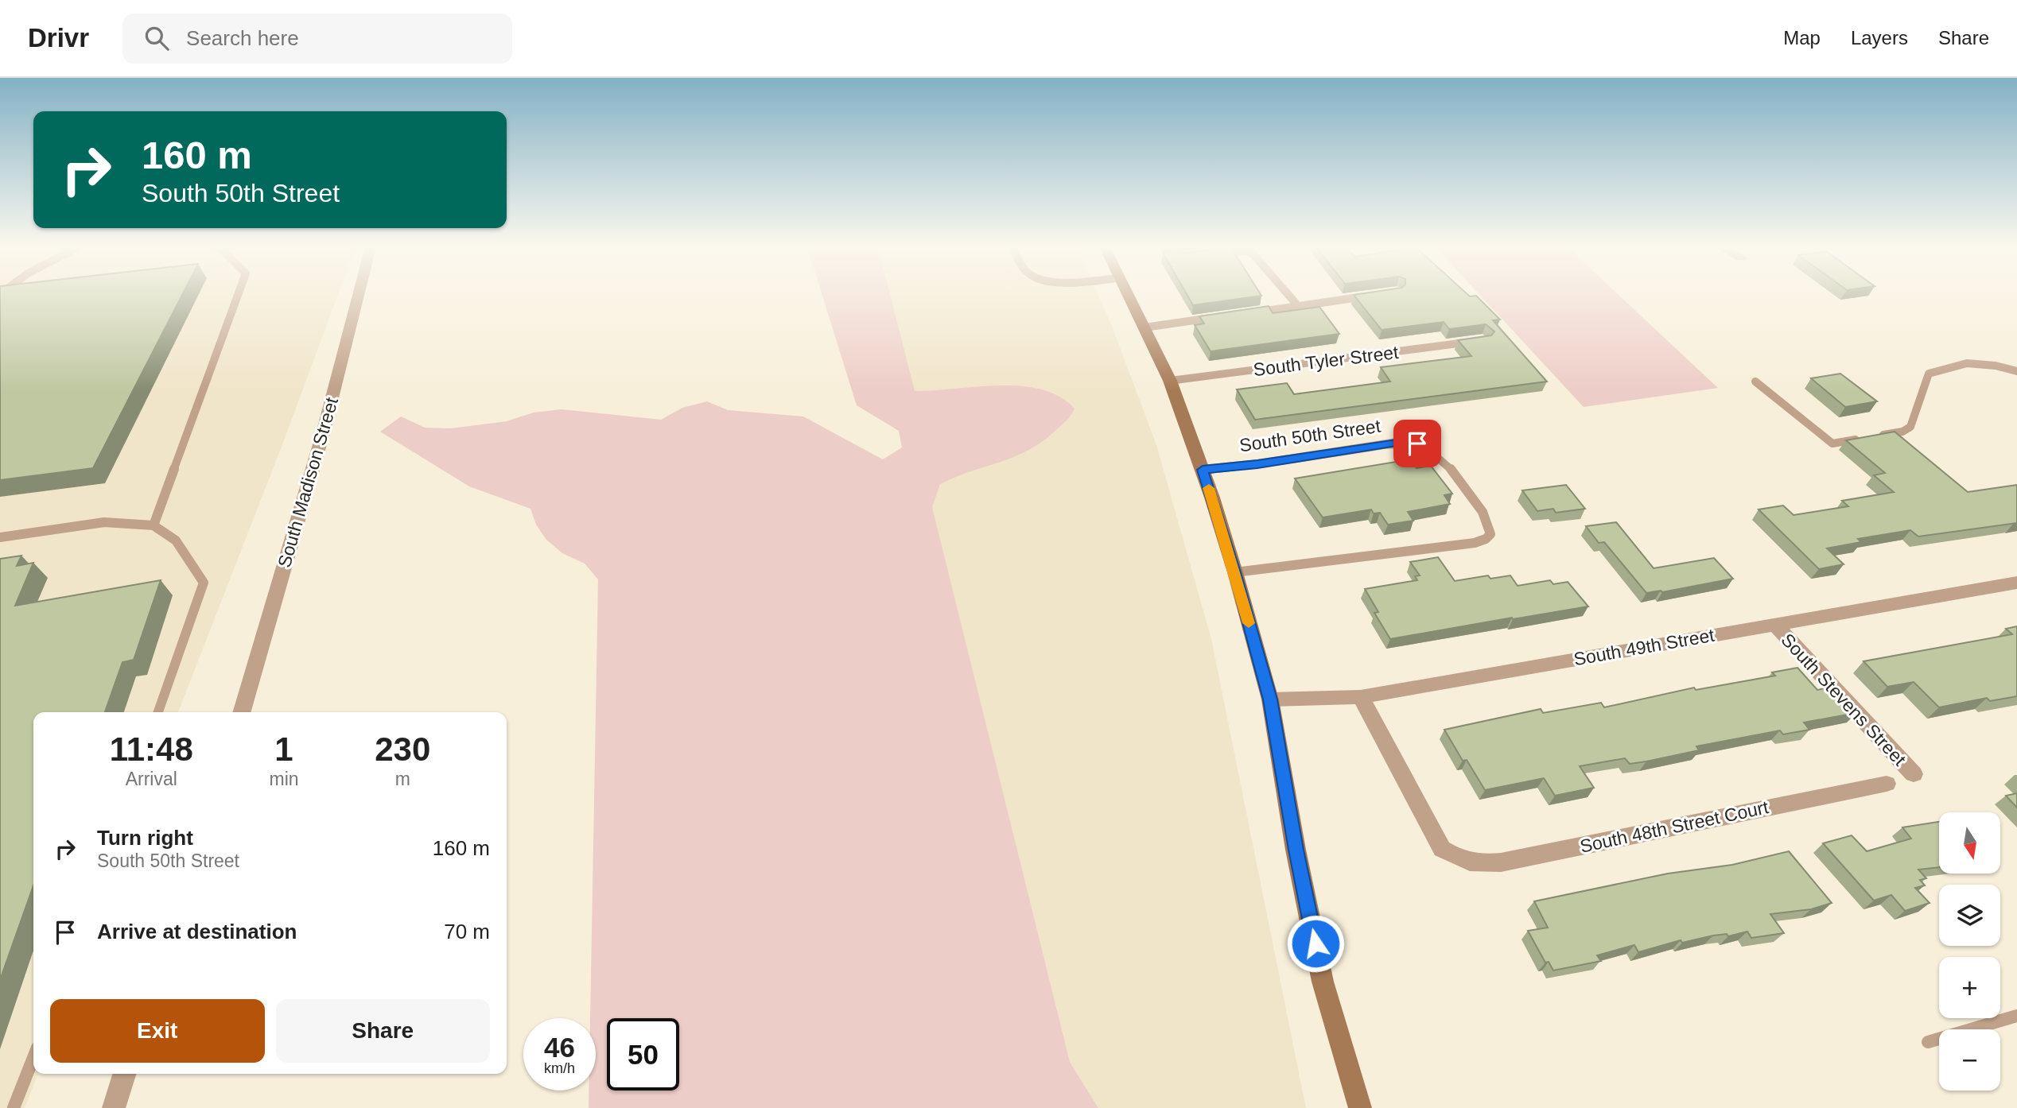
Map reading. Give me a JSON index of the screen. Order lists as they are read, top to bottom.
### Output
{
  "streets": {
    "street": [
      "South Tyler Street",
      "South 50th Street",
      "South Madison Street",
      "South 49th Street",
      "South Stevens Street",
      "South 48th Street Court"
    ]
  },
  "crossings": [
    ["South 49th Street", "South Stevens Street"],
    ["South 49th Street", "South 48th Street Court"]
  ],
  "north": "bottom",
  "page": {
    "header": "Drivr",
    "search": "Search here",
    "nav": ["Map", "Layers", "Share"],
    "turn": ["160 m", "South 50th Street"],
    "eta": [
      "11:48",
      "Arrival",
      "1",
      "min",
      "230",
      "m"
    ],
    "list": [
      {
        "name": "Turn right",
        "note": "South 50th Street",
        "value": "160 m"
      },
      {
        "name": "Arrive at destination",
        "value": "70 m"
      }
    ],
    "map_buttons": ["+", "−"],
    "buttons": ["Exit", "Share"],
    "speed": "46 km/h",
    "limit": "50"
  }
}
